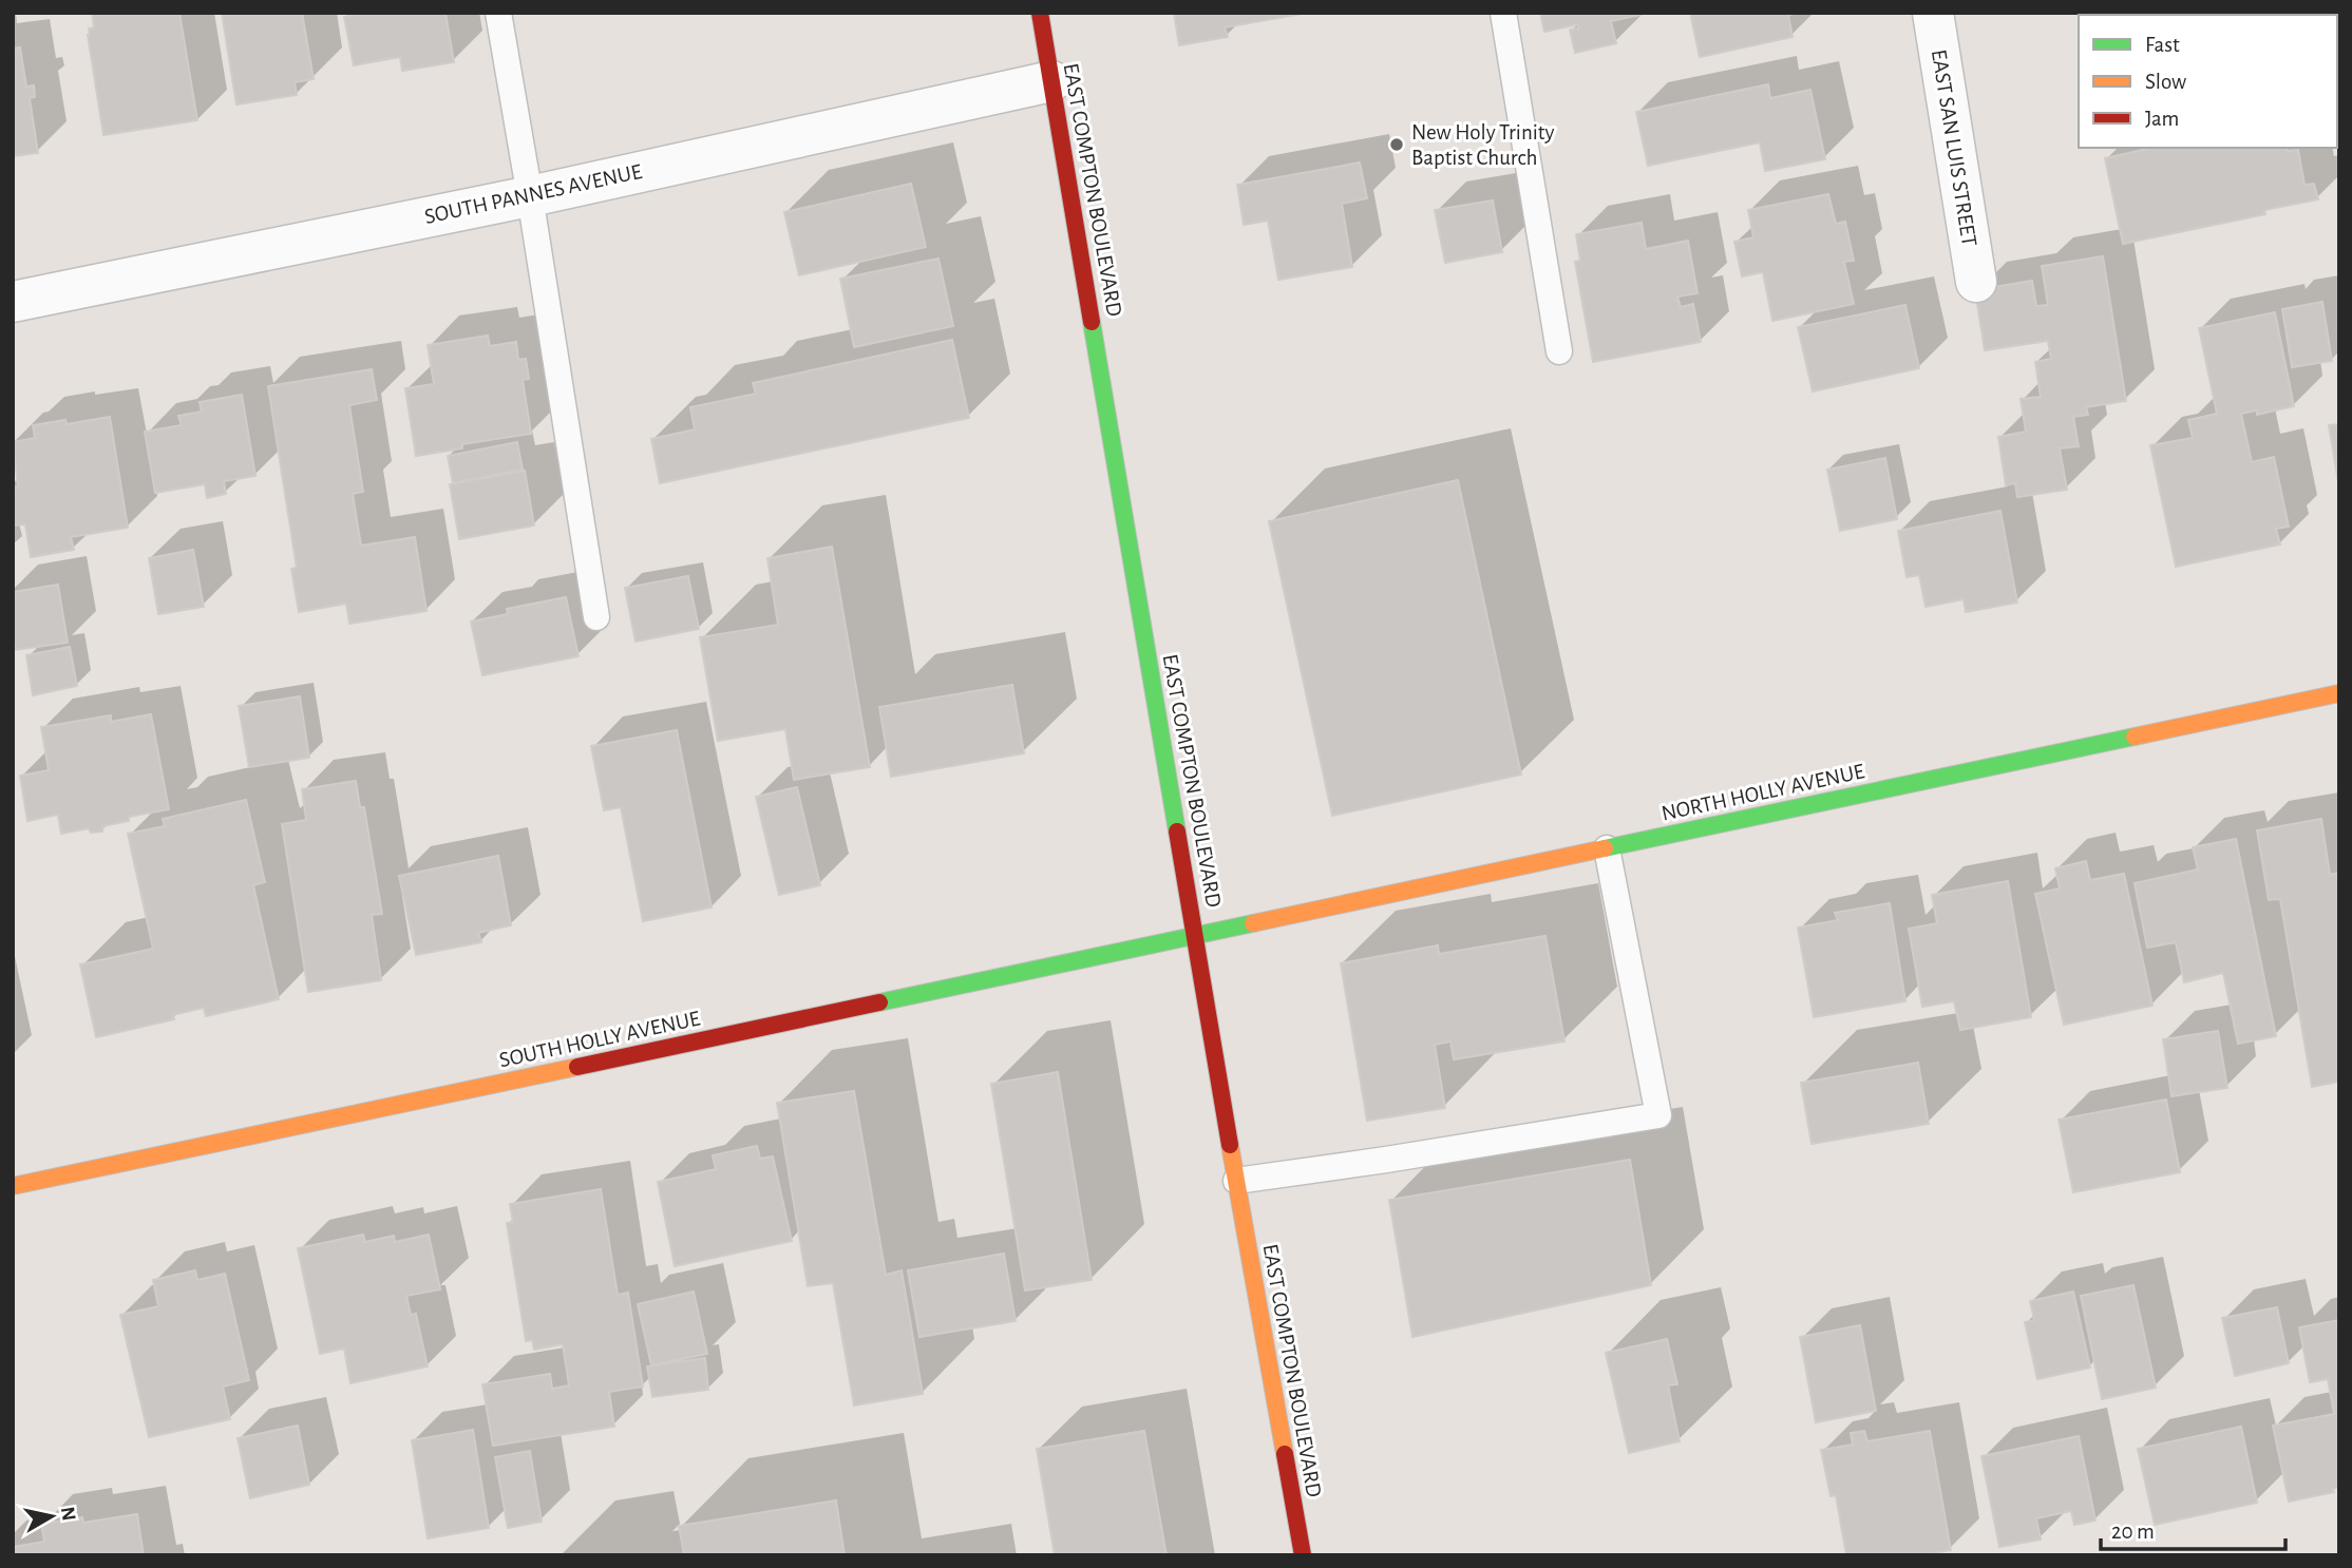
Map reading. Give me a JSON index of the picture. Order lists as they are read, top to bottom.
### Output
{
  "streets": {
    "street": [
      "EAST SAN LUIS STREET",
      "EAST COMPTON BOULEVARD",
      "SOUTH PANNES AVENUE",
      "NORTH HOLLY AVENUE",
      "SOUTH HOLLY AVENUE"
    ]
  },
  "crossings": [
    ["EAST COMPTON BOULEVARD", "SOUTH PANNES AVENUE"],
    ["EAST COMPTON BOULEVARD", "NORTH HOLLY AVENUE"],
    ["EAST COMPTON BOULEVARD", "SOUTH HOLLY AVENUE"],
    ["NORTH HOLLY AVENUE", "SOUTH HOLLY AVENUE"]
  ],
  "places": ["New Holy Trinity Baptist Church"],
  "legend": ["Fast", "Slow", "Jam"],
  "scale_bar": "20 m",
  "north": "right"
}
